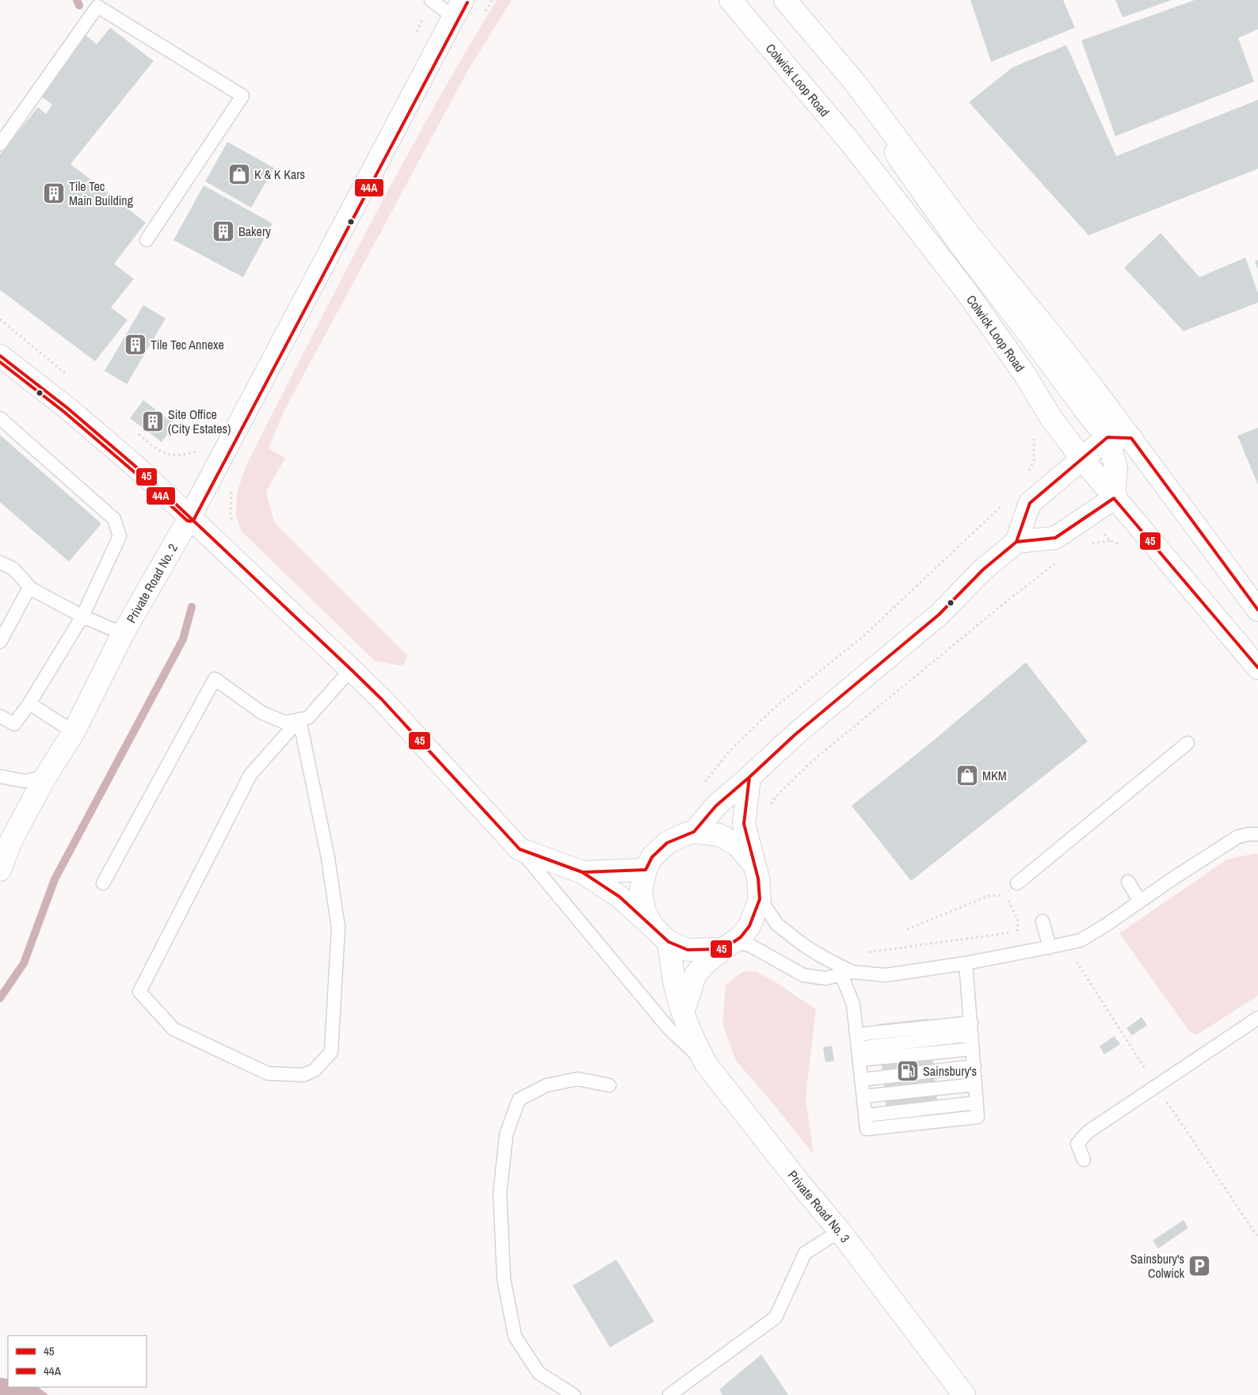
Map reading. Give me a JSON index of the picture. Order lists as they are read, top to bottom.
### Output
{
  "streets": {
    "street": ["Colwick Loop Road", "Private Road No. 2", "Private Road No. 3"]
  },
  "places": {
    "shop": ["K & K Kars", "MKM"],
    "building": [
      "Tile Tec Main Building",
      "Bakery",
      "Tile Tec Annexe",
      "Site Office (City Estates)"
    ],
    "fuel station": ["Sainsbury's"],
    "parking": ["Sainsbury's Colwick"]
  },
  "lines": ["transit line 44A", "transit line 45"],
  "legend": ["45", "44A"]
}
